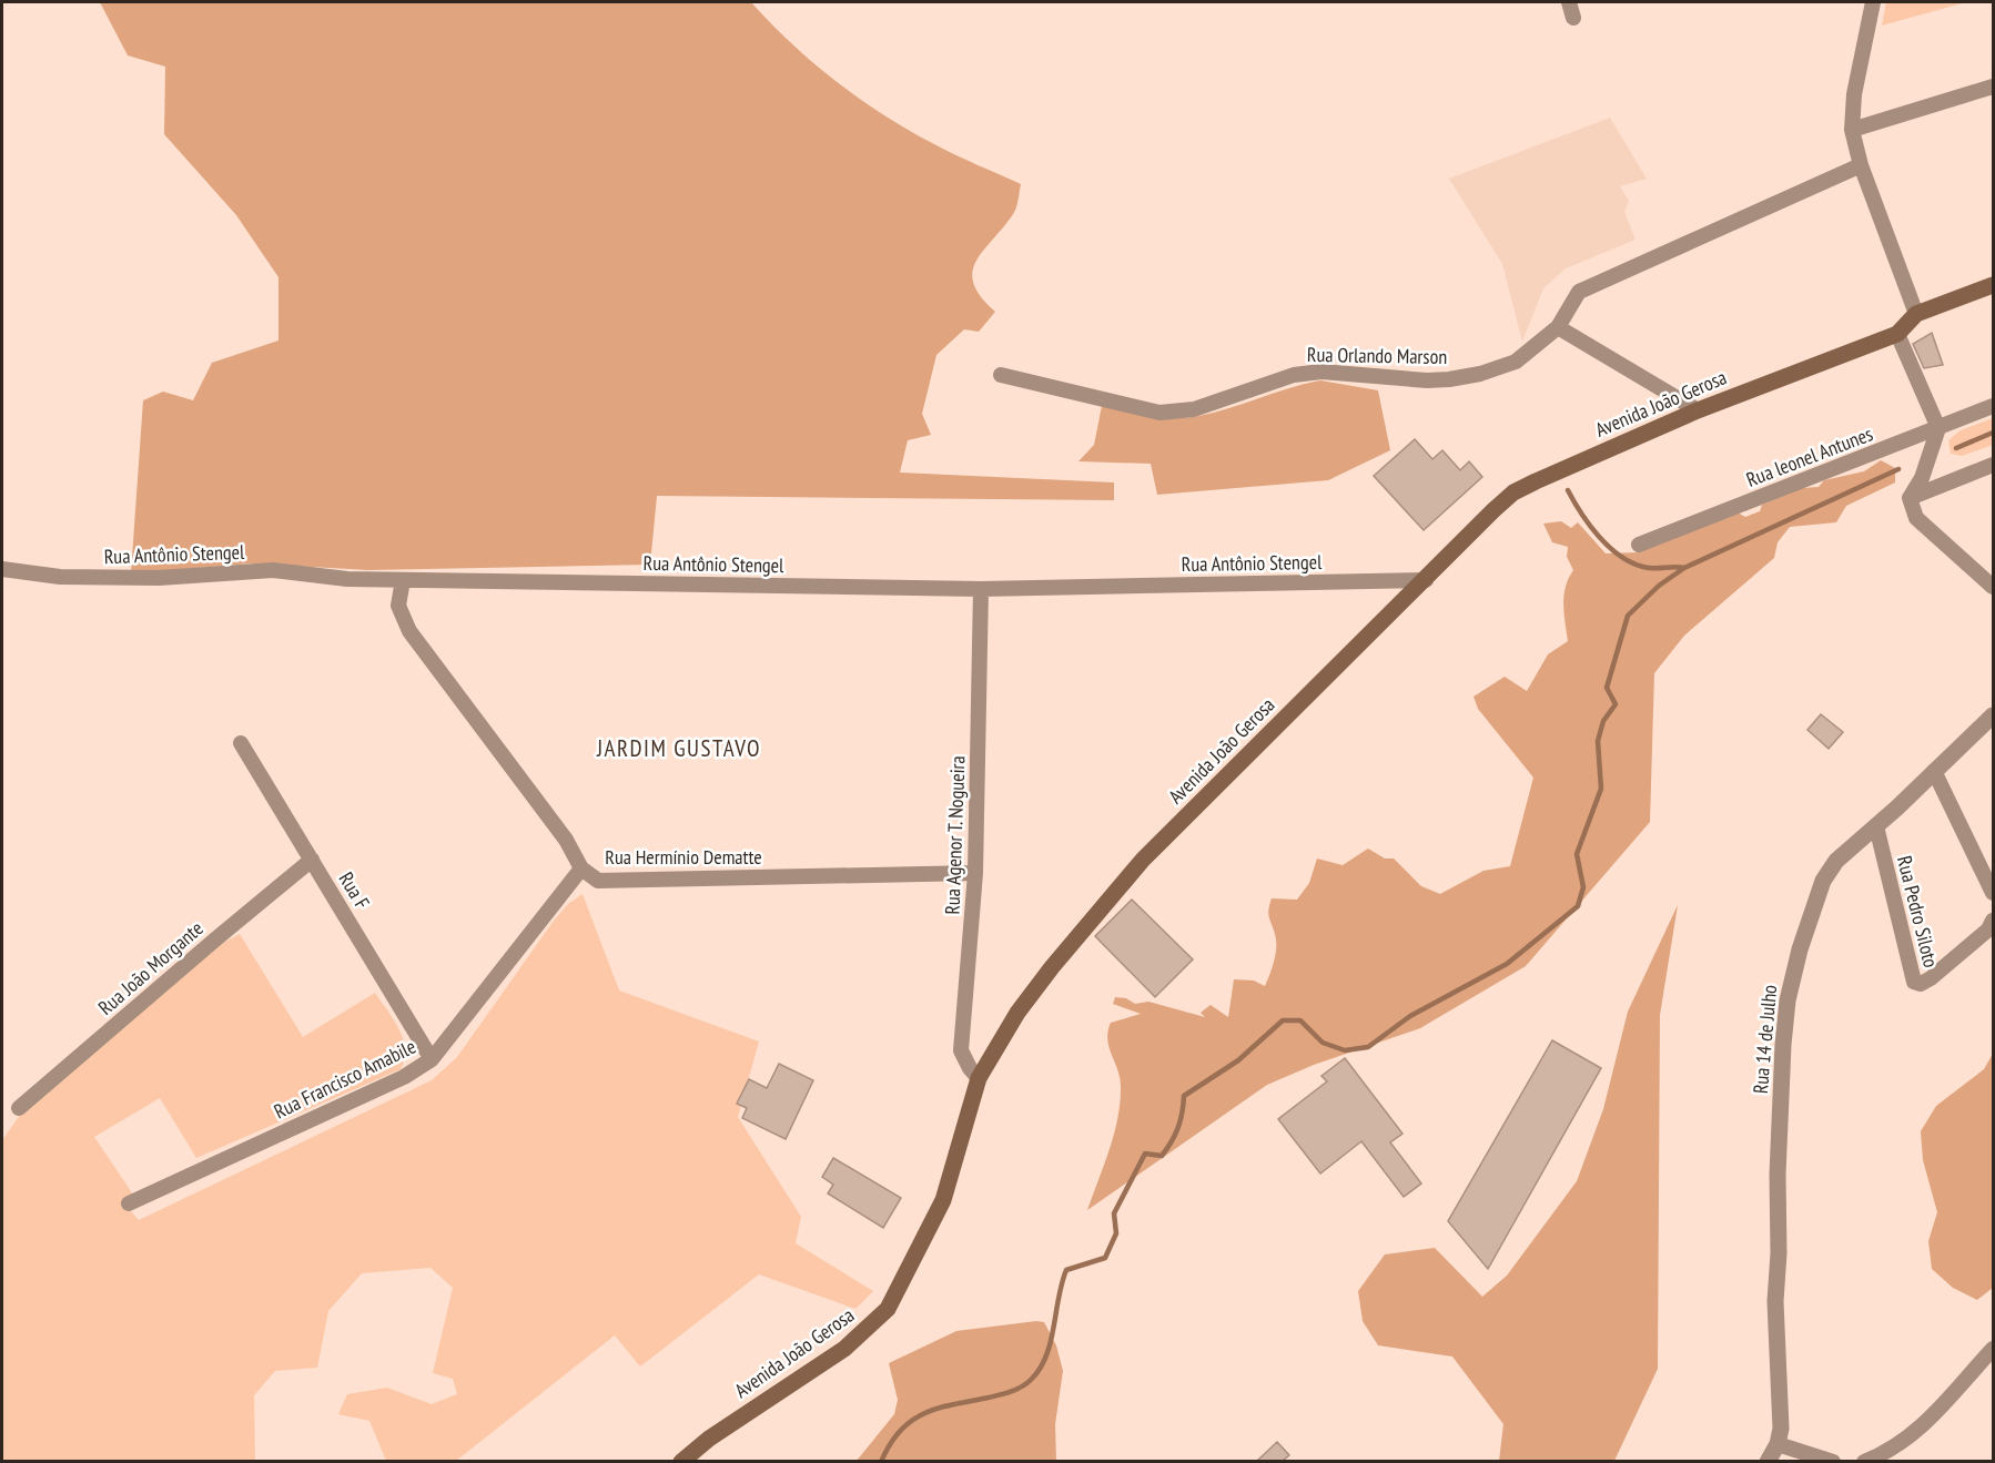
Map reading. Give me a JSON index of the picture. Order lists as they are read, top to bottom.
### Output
{
  "streets": {
    "main road": ["Avenida João Gerosa"],
    "street": [
      "Rua Orlando Marson",
      "Rua leonel Antunes",
      "Rua Antônio Stengel",
      "Rua Agenor T. Nogueira",
      "Rua Hermínio Dematte",
      "Rua F",
      "Rua Pedro Siloto",
      "Rua João Morgante",
      "Rua 14 de Julho",
      "Rua Francisco Amabile"
    ]
  },
  "crossings": [
    ["Avenida João Gerosa", "Rua Antônio Stengel"],
    ["Avenida João Gerosa", "Rua Agenor T. Nogueira"],
    ["Rua Antônio Stengel", "Rua Agenor T. Nogueira"],
    ["Rua Antônio Stengel", "Rua Hermínio Dematte"],
    ["Rua Agenor T. Nogueira", "Rua Hermínio Dematte"],
    ["Rua Hermínio Dematte", "Rua Francisco Amabile"],
    ["Rua F", "Rua João Morgante"],
    ["Rua F", "Rua Francisco Amabile"],
    ["Rua Pedro Siloto", "Rua 14 de Julho"]
  ],
  "districts": ["JARDIM GUSTAVO"]
}
